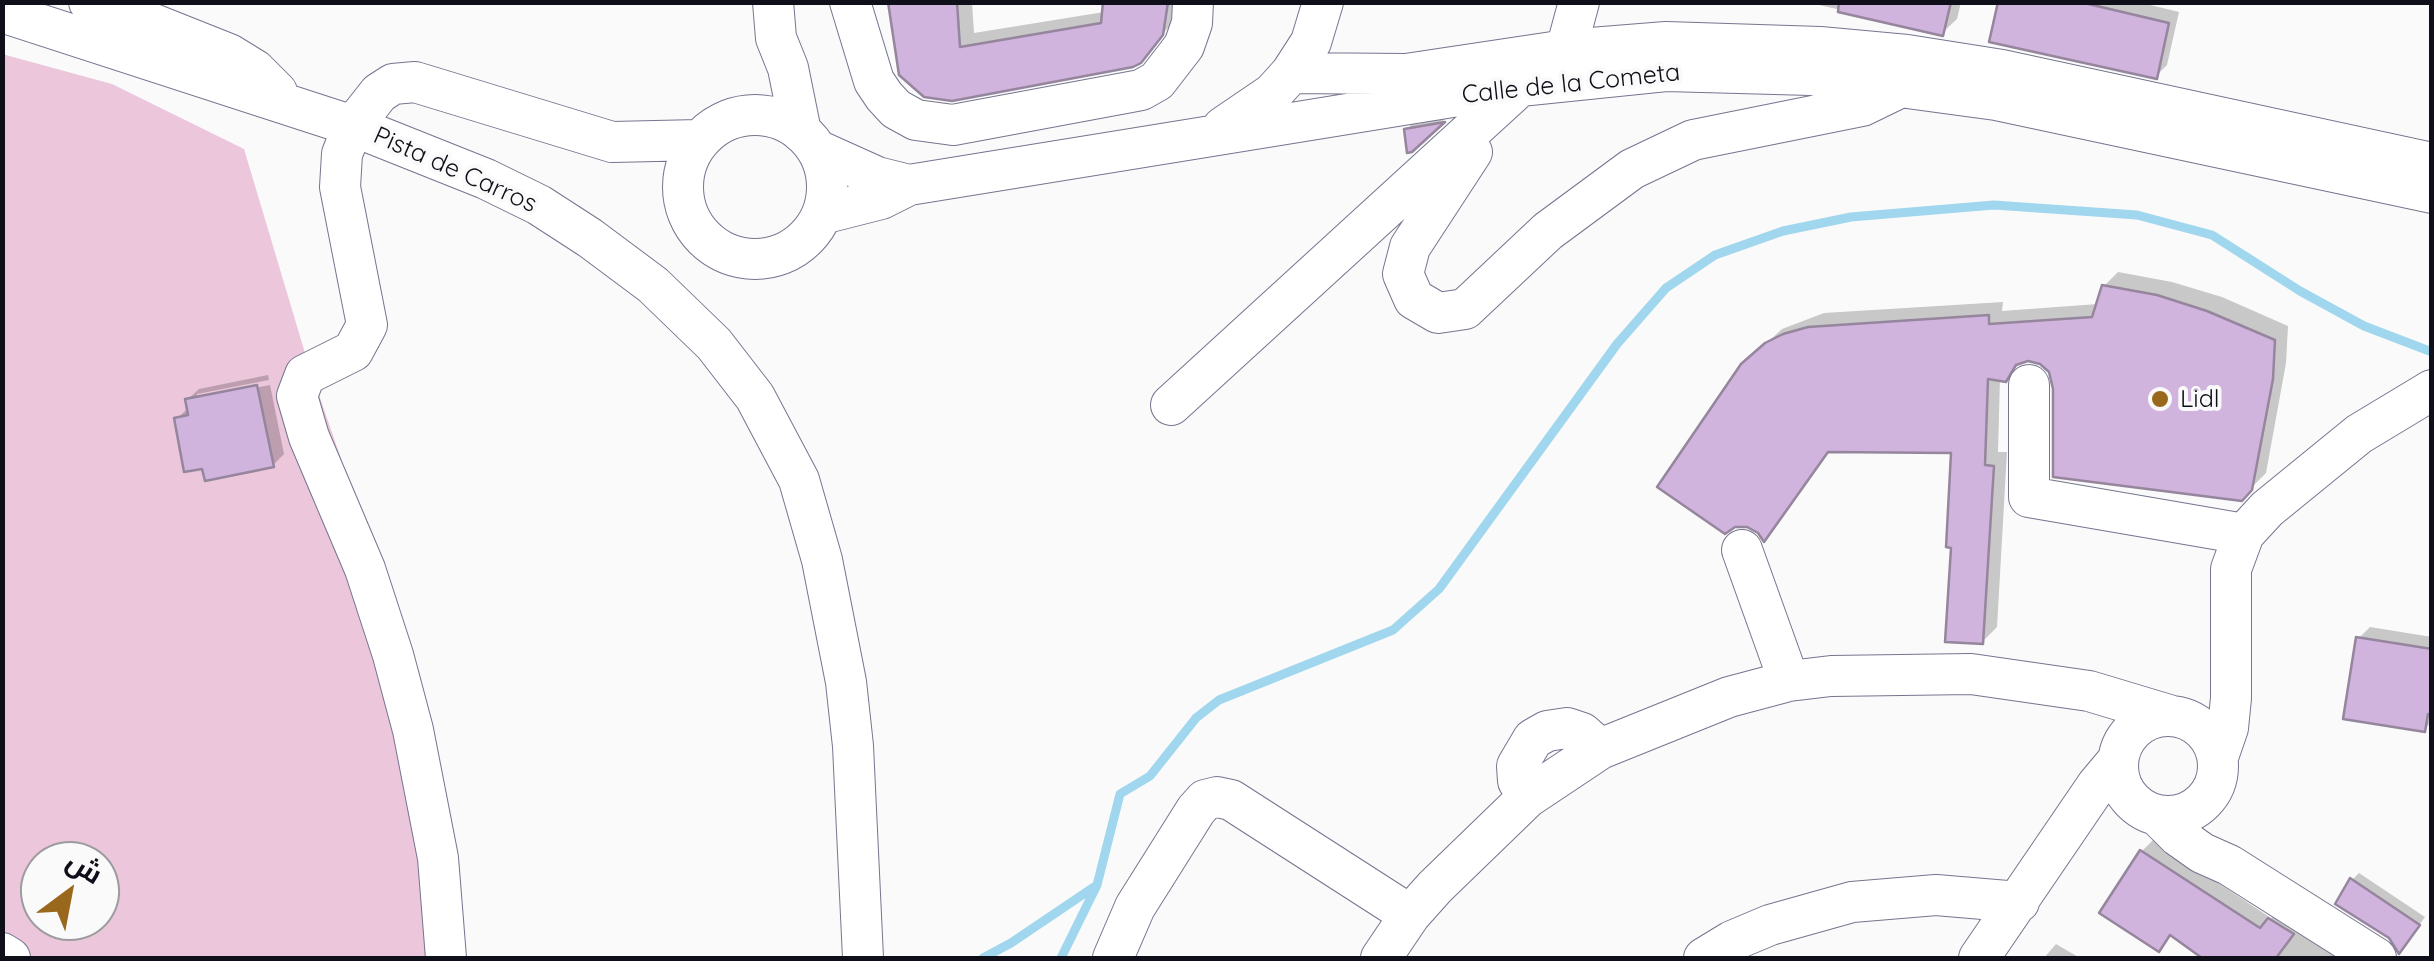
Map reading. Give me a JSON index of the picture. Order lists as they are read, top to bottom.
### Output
{
  "streets": {
    "street": ["Calle de la Cometa", "Pista de Carros"]
  },
  "places": ["Lidl"],
  "north": "top right"
}
